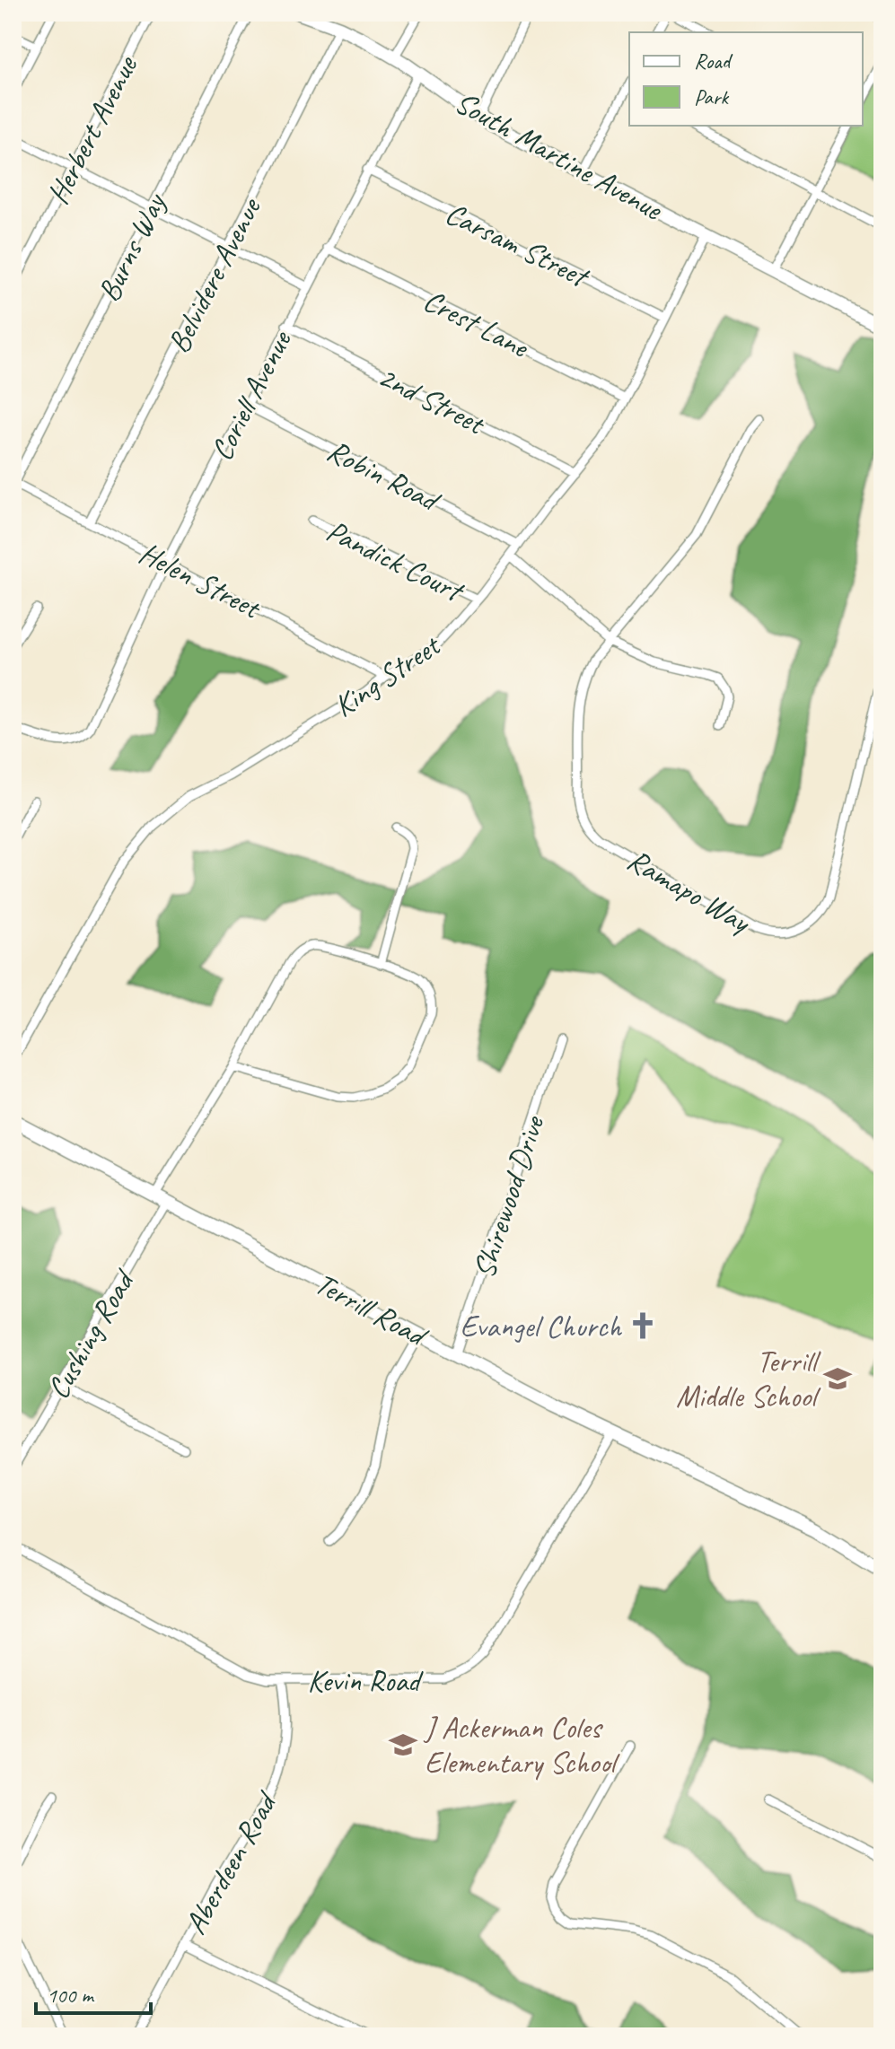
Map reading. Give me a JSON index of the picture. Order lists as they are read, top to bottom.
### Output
{
  "streets": {
    "street": [
      "Herbert Avenue",
      "South Martine Avenue",
      "Carsam Street",
      "Burns Way",
      "Belvidere Avenue",
      "Crest Lane",
      "Coriell Avenue",
      "2nd Street",
      "Robin Road",
      "Pandick Court",
      "Helen Street",
      "King Street",
      "Ramapo Way",
      "Shirewood Drive",
      "Terrill Road",
      "Cushing Road",
      "Kevin Road",
      "Aberdeen Road"
    ]
  },
  "crossings": [
    ["South Martine Avenue", "Belvidere Avenue"],
    ["South Martine Avenue", "Coriell Avenue"],
    ["South Martine Avenue", "King Street"],
    ["Carsam Street", "Coriell Avenue"],
    ["Carsam Street", "King Street"],
    ["Burns Way", "Helen Street"],
    ["Belvidere Avenue", "Helen Street"],
    ["Crest Lane", "Coriell Avenue"],
    ["Crest Lane", "King Street"],
    ["Coriell Avenue", "2nd Street"],
    ["Coriell Avenue", "Robin Road"],
    ["Coriell Avenue", "Helen Street"],
    ["2nd Street", "King Street"],
    ["Robin Road", "King Street"],
    ["Pandick Court", "King Street"],
    ["Helen Street", "King Street"],
    ["Shirewood Drive", "Terrill Road"],
    ["Terrill Road", "Cushing Road"],
    ["Terrill Road", "Kevin Road"],
    ["Kevin Road", "Aberdeen Road"]
  ],
  "places": {
    "church": ["Evangel Church"],
    "school or university": ["Terrill Middle School", "J Ackerman Coles Elementary School"]
  },
  "legend": ["Road", "Park"],
  "scale_bar": "100 m"
}
